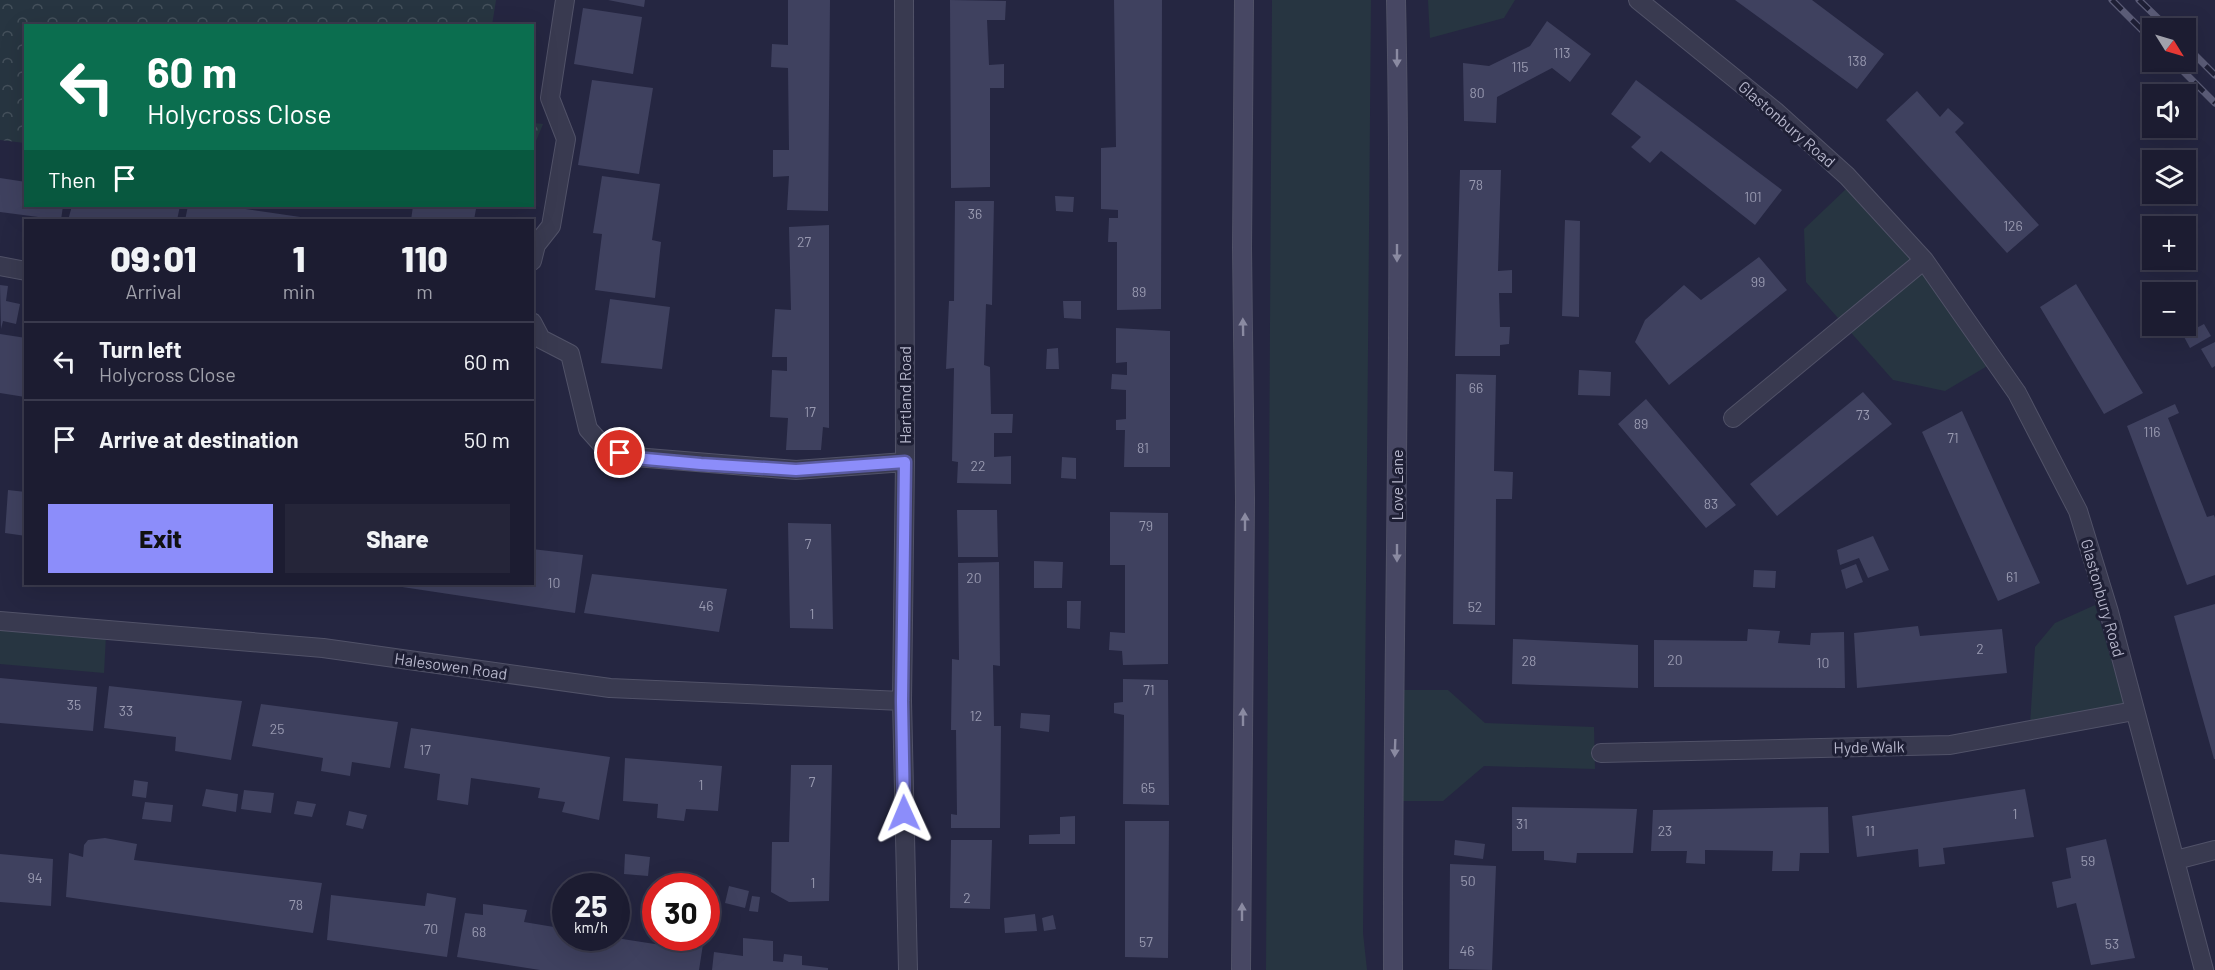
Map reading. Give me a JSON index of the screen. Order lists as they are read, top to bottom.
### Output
{
  "streets": {
    "street": [
      "Glastonbury Road",
      "Hartland Road",
      "Love Lane",
      "Halesowen Road",
      "Hyde Walk"
    ]
  },
  "crossings": [
    ["Glastonbury Road", "Hyde Walk"],
    ["Hartland Road", "Halesowen Road"]
  ],
  "house_numbers": [
    "113",
    "138",
    "115",
    "80",
    "78",
    "101",
    "36",
    "126",
    "27",
    "99",
    "89",
    "66",
    "17",
    "73",
    "89",
    "116",
    "71",
    "81",
    "22",
    "83",
    "79",
    "7",
    "61",
    "20",
    "10",
    "46",
    "52",
    "1",
    "2",
    "20",
    "28",
    "10",
    "71",
    "35",
    "33",
    "12",
    "25",
    "17",
    "7",
    "1",
    "65",
    "1",
    "31",
    "23",
    "11",
    "59",
    "94",
    "50",
    "1",
    "2",
    "78",
    "70",
    "68",
    "57",
    "53",
    "46"
  ],
  "north": "bottom right",
  "page": {
    "map_buttons": ["+", "−"],
    "turn": ["60 m", "Holycross Close"],
    "then": "Then",
    "eta": [
      "09:01",
      "Arrival",
      "1",
      "min",
      "110",
      "m"
    ],
    "list": [
      {
        "name": "Turn left",
        "note": "Holycross Close",
        "value": "60 m"
      },
      {
        "name": "Arrive at destination",
        "value": "50 m"
      }
    ],
    "buttons": ["Exit", "Share"],
    "speed": "25 km/h",
    "limit": "30"
  }
}
